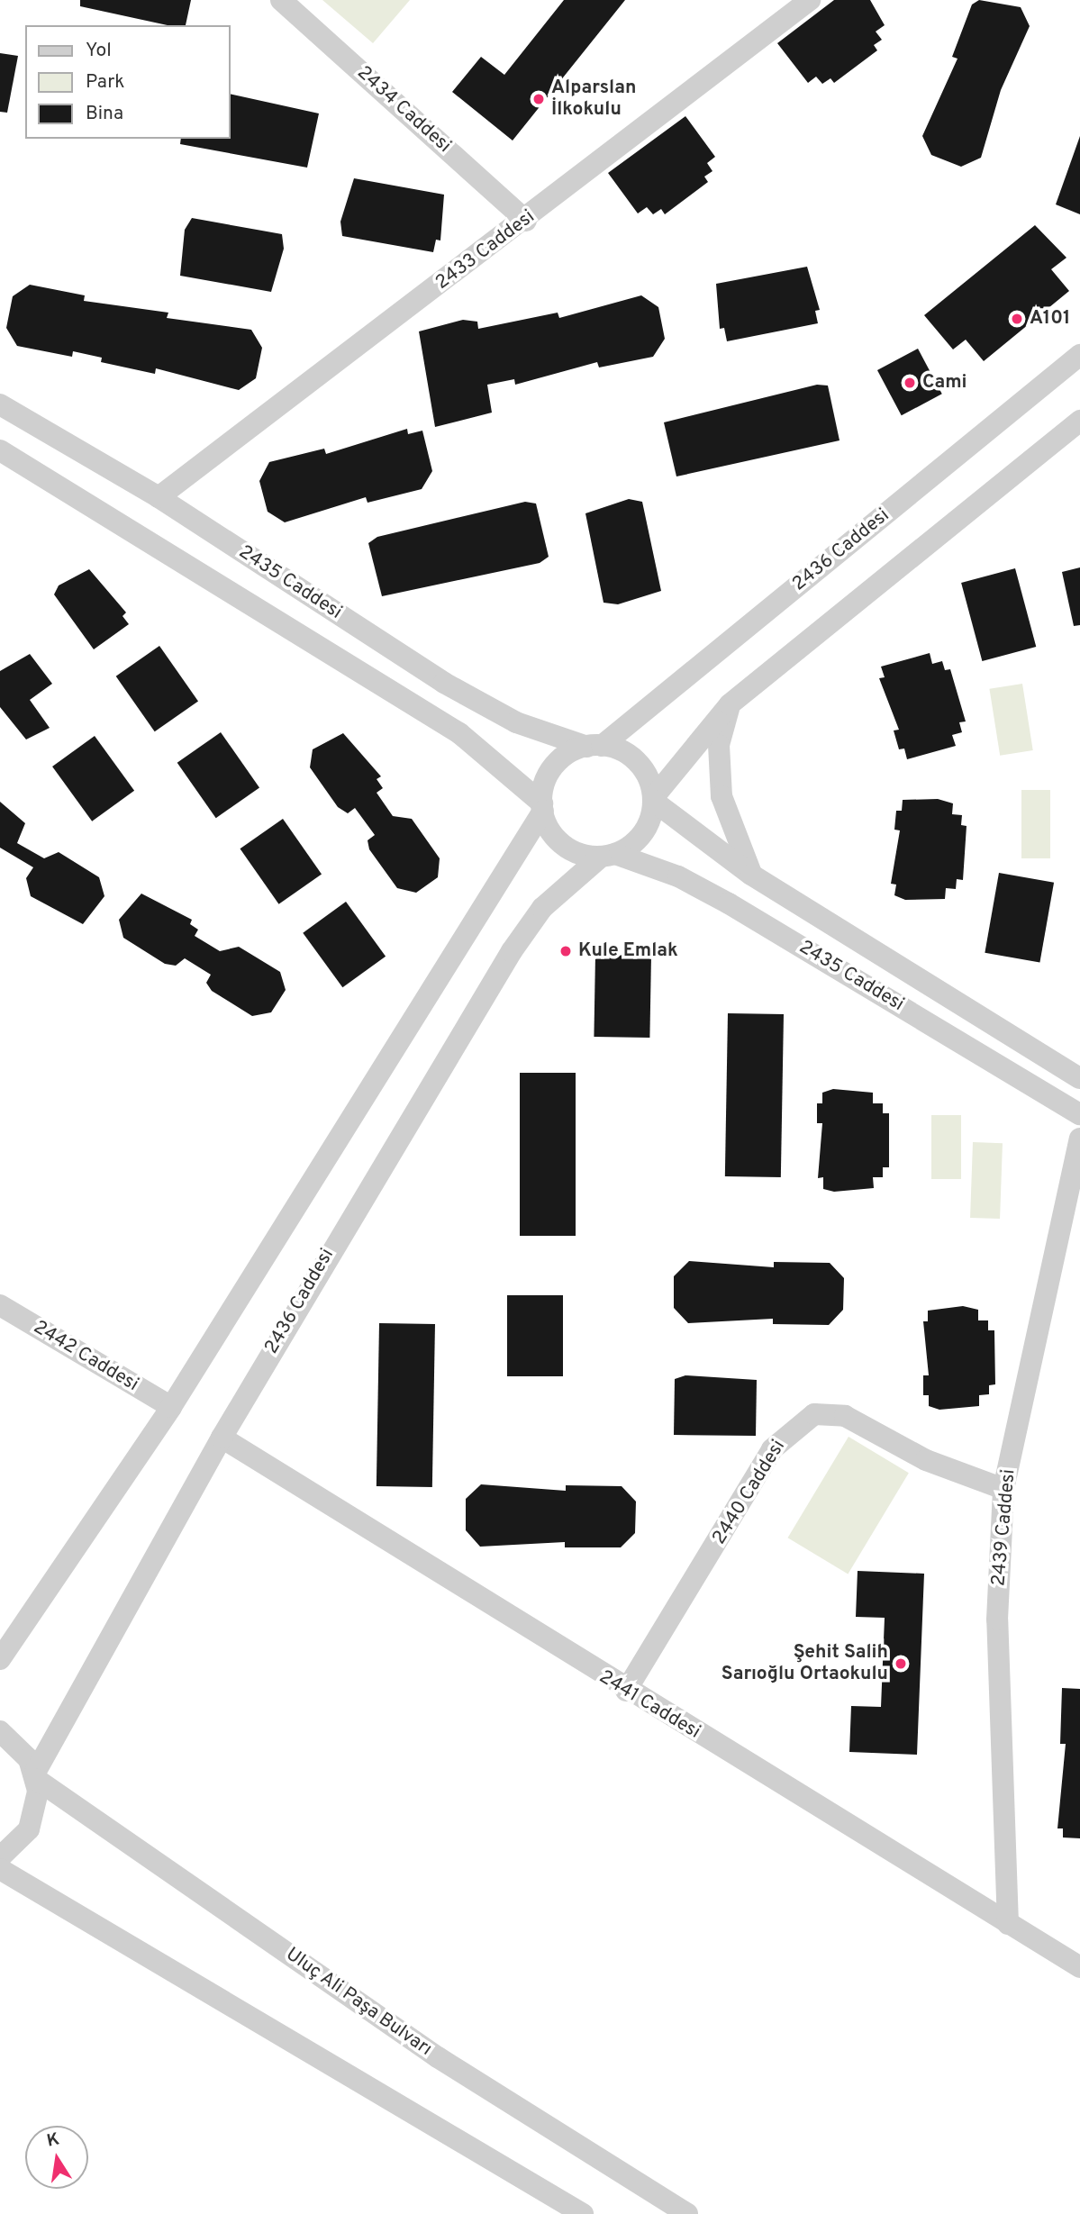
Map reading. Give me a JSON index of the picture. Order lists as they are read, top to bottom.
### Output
{
  "streets": {
    "street": [
      "2434 Caddesi",
      "2433 Caddesi",
      "2436 Caddesi",
      "2435 Caddesi",
      "2442 Caddesi",
      "2440 Caddesi",
      "2439 Caddesi",
      "2441 Caddesi",
      "Uluç Ali Paşa Bulvarı"
    ]
  },
  "crossings": [
    ["2434 Caddesi", "2433 Caddesi"],
    ["2433 Caddesi", "2435 Caddesi"],
    ["2436 Caddesi", "2435 Caddesi"],
    ["2436 Caddesi", "2441 Caddesi"],
    ["2436 Caddesi", "Uluç Ali Paşa Bulvarı"],
    ["2440 Caddesi", "2439 Caddesi"],
    ["2440 Caddesi", "2441 Caddesi"],
    ["2439 Caddesi", "2441 Caddesi"]
  ],
  "places": [
    "Alparslan İlkokulu",
    "A101",
    "Cami",
    "Kule Emlak",
    "Şehit Salih Sarıoğlu Ortaokulu"
  ],
  "legend": ["Yol", "Park", "Bina"],
  "north": "top"
}
